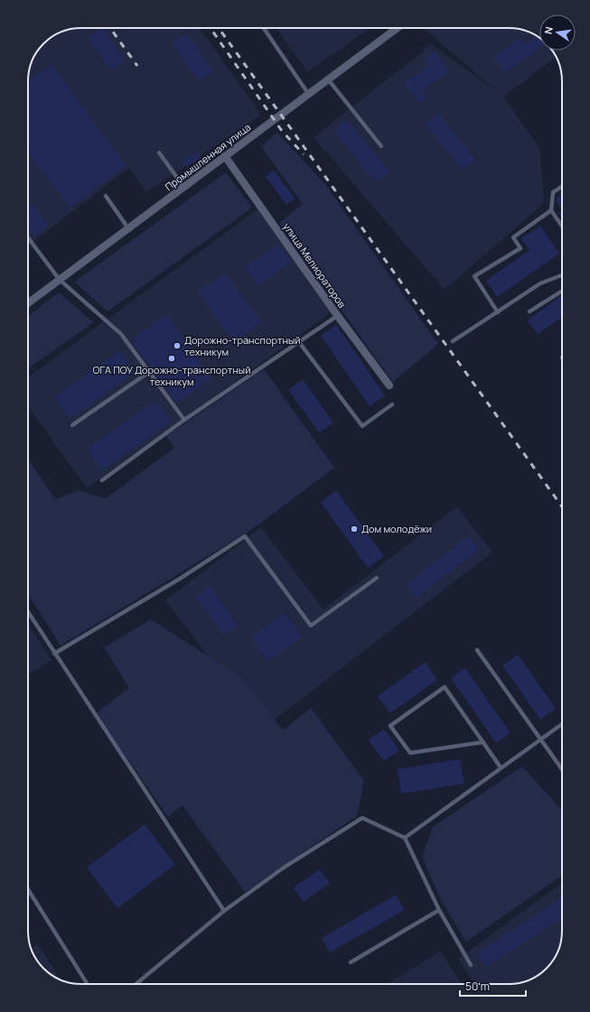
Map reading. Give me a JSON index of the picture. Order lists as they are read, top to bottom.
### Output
{
  "streets": {
    "street": ["Промышленная улица", "улица Мелиораторов"]
  },
  "crossings": [
    ["Промышленная улица", "улица Мелиораторов"]
  ],
  "places": ["Дорожно-транспортный техникум", "ОГА ПОУ Дорожно-транспортный техникум", "Дом молодёжи"],
  "scale_bar": "50 m",
  "north": "left"
}
